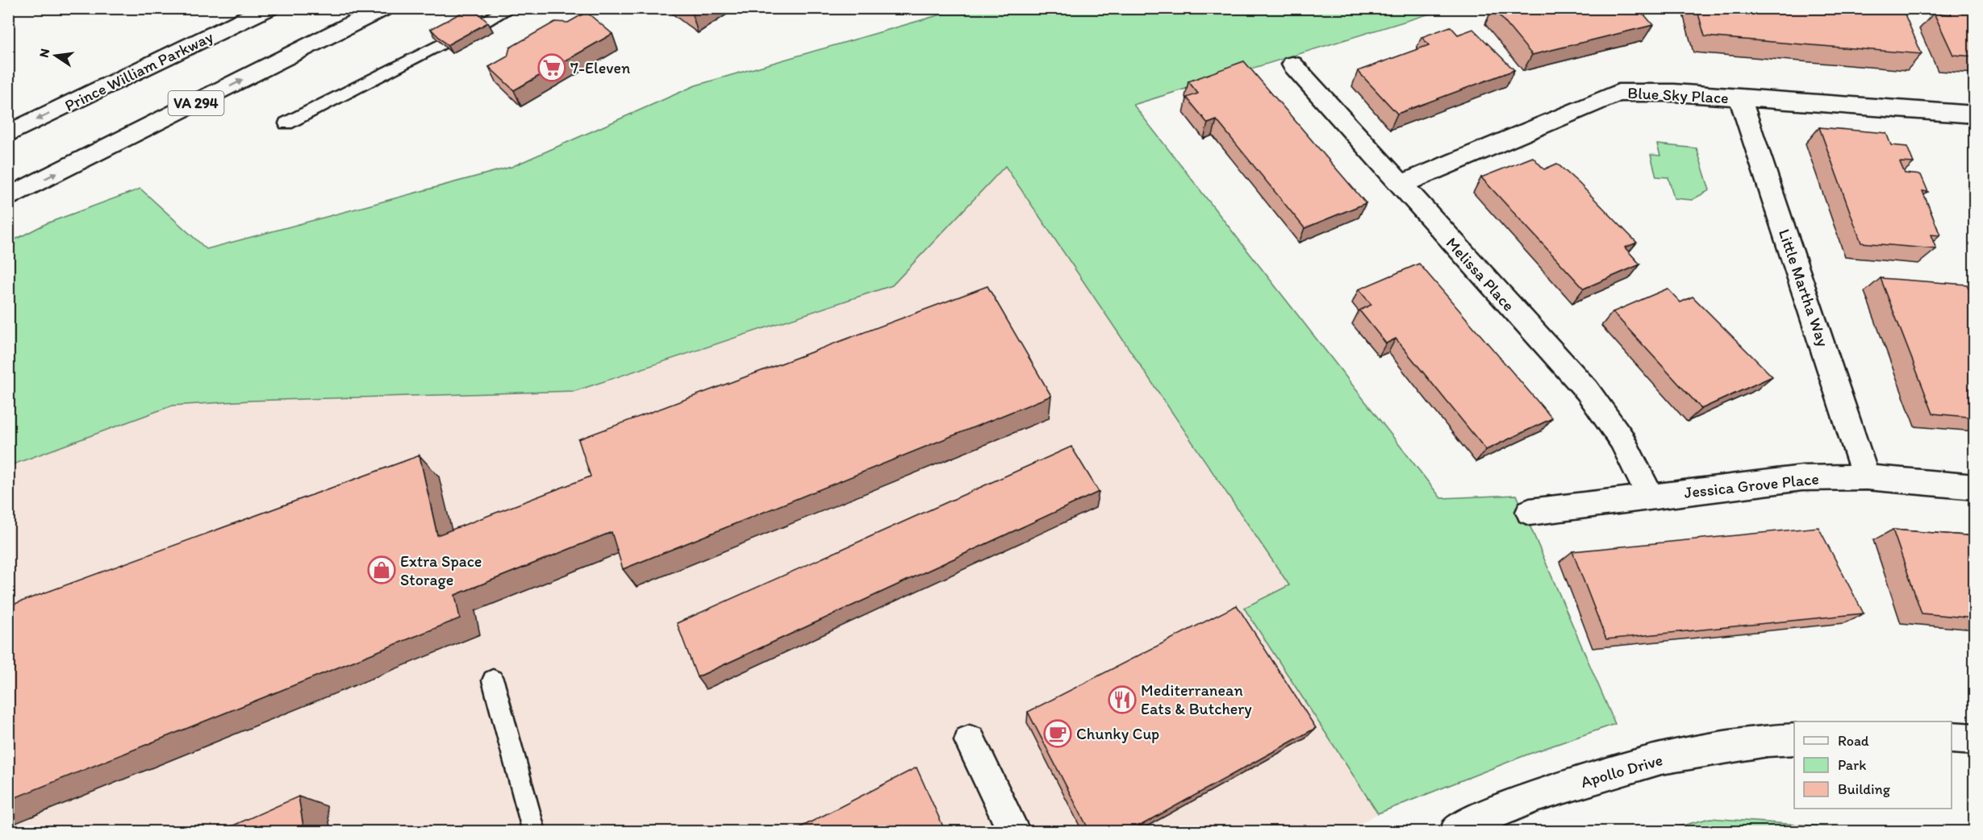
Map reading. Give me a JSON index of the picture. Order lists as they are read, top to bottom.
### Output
{
  "streets": {
    "main road": [
      "Prince William Parkway",
      "Blue Sky Place",
      "VA 294",
      "Melissa Place",
      "Little Martha Way",
      "Jessica Grove Place",
      "Apollo Drive"
    ]
  },
  "crossings": [
    ["Blue Sky Place", "Melissa Place"],
    ["Blue Sky Place", "Little Martha Way"],
    ["Melissa Place", "Jessica Grove Place"],
    ["Little Martha Way", "Jessica Grove Place"]
  ],
  "places": {
    "supermarket": ["7-Eleven"],
    "shop": ["Extra Space Storage"],
    "restaurant": ["Mediterranean Eats & Butchery"],
    "cafe": ["Chunky Cup"]
  },
  "legend": ["Road", "Park", "Building"],
  "north": "left"
}
